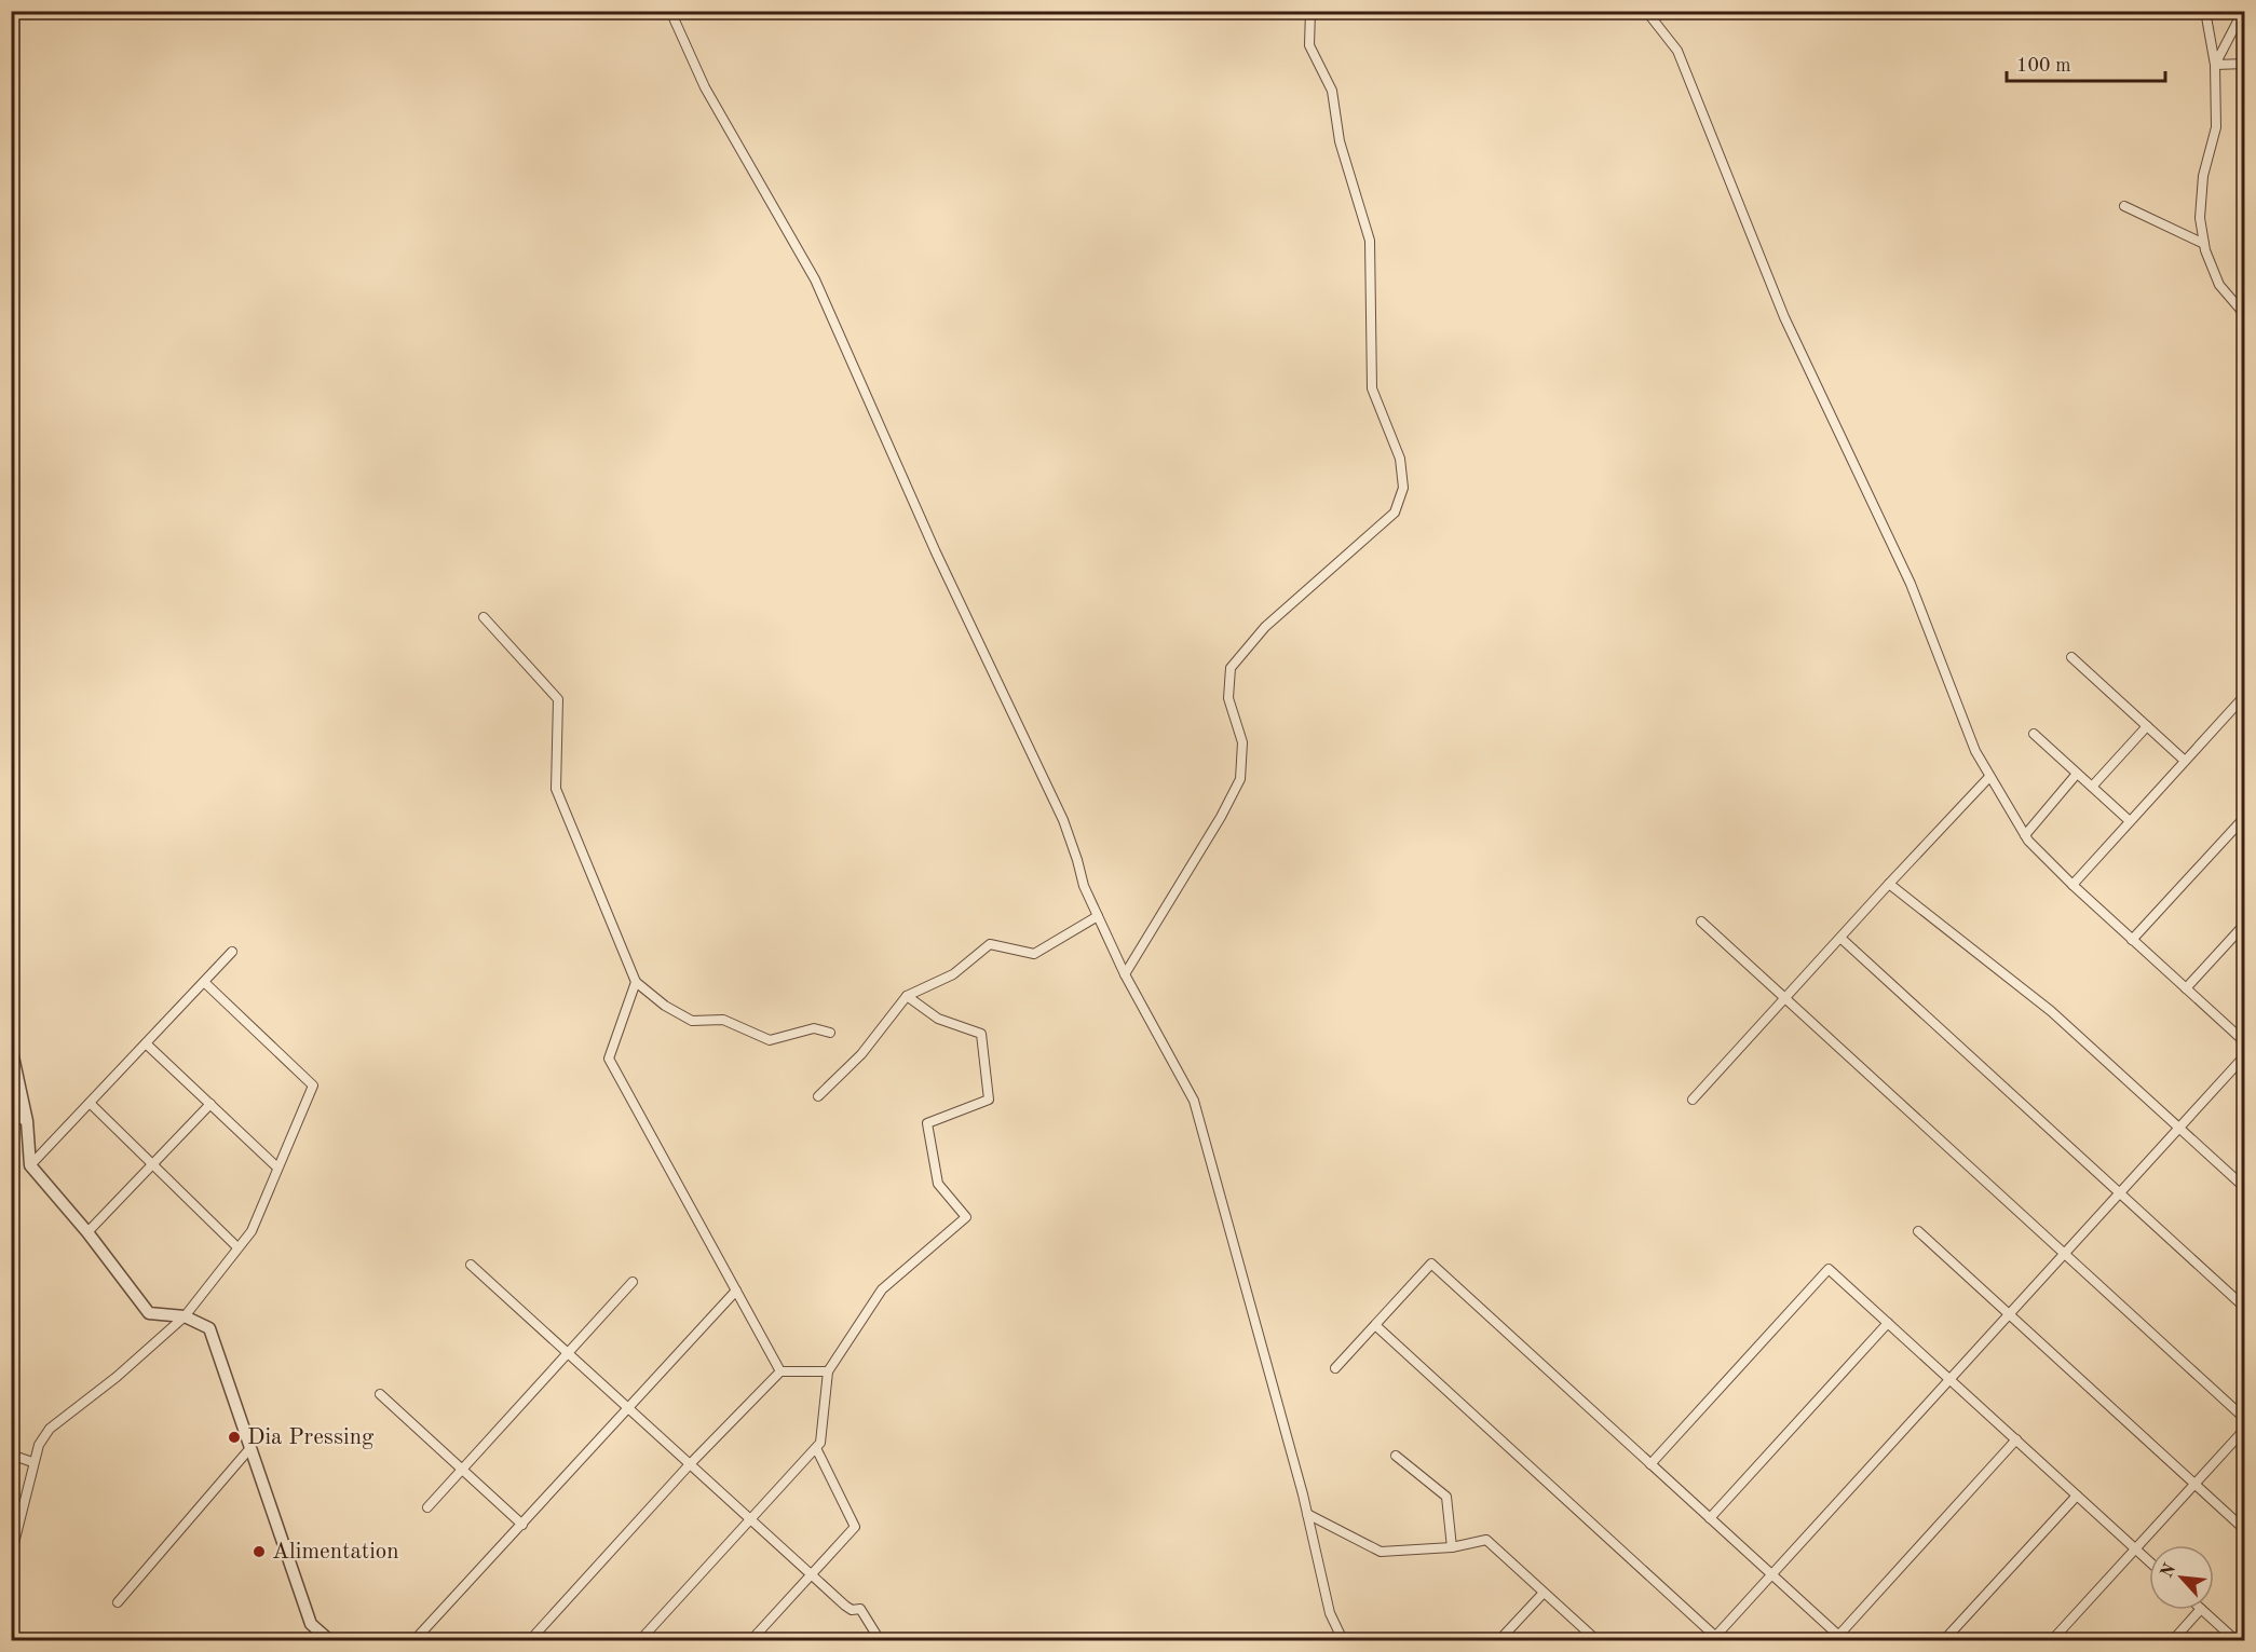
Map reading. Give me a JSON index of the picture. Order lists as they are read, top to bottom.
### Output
{
  "places": ["Dia Pressing", "Alimentation"],
  "scale_bar": "100 m",
  "north": "top left"
}
